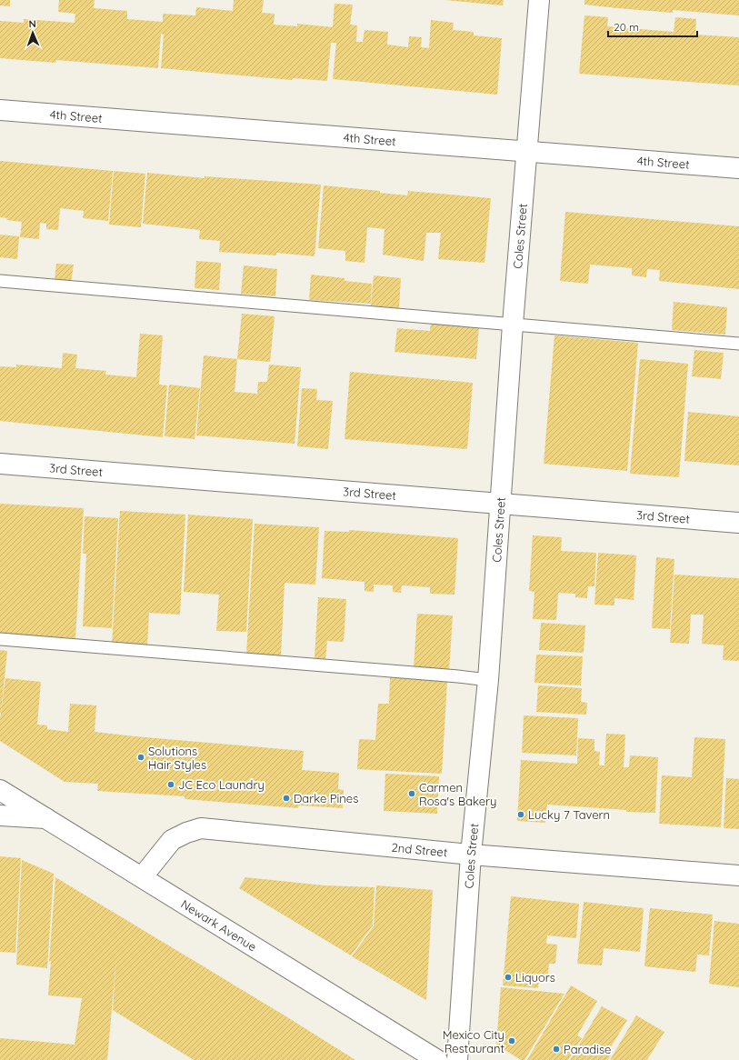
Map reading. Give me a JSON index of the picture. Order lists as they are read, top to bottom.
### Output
{
  "streets": {
    "street": [
      "4th Street",
      "Coles Street",
      "3rd Street",
      "2nd Street",
      "Newark Avenue"
    ]
  },
  "crossings": [
    ["4th Street", "Coles Street"],
    ["Coles Street", "3rd Street"],
    ["Coles Street", "2nd Street"],
    ["2nd Street", "Newark Avenue"]
  ],
  "places": [
    "Solutions Hair Styles",
    "JC Eco Laundry",
    "Carmen Rosa's Bakery",
    "Darke Pines",
    "Lucky 7 Tavern",
    "Liquors",
    "Mexico City Restaurant",
    "Paradise"
  ],
  "scale_bar": "20 m",
  "north": "top"
}
